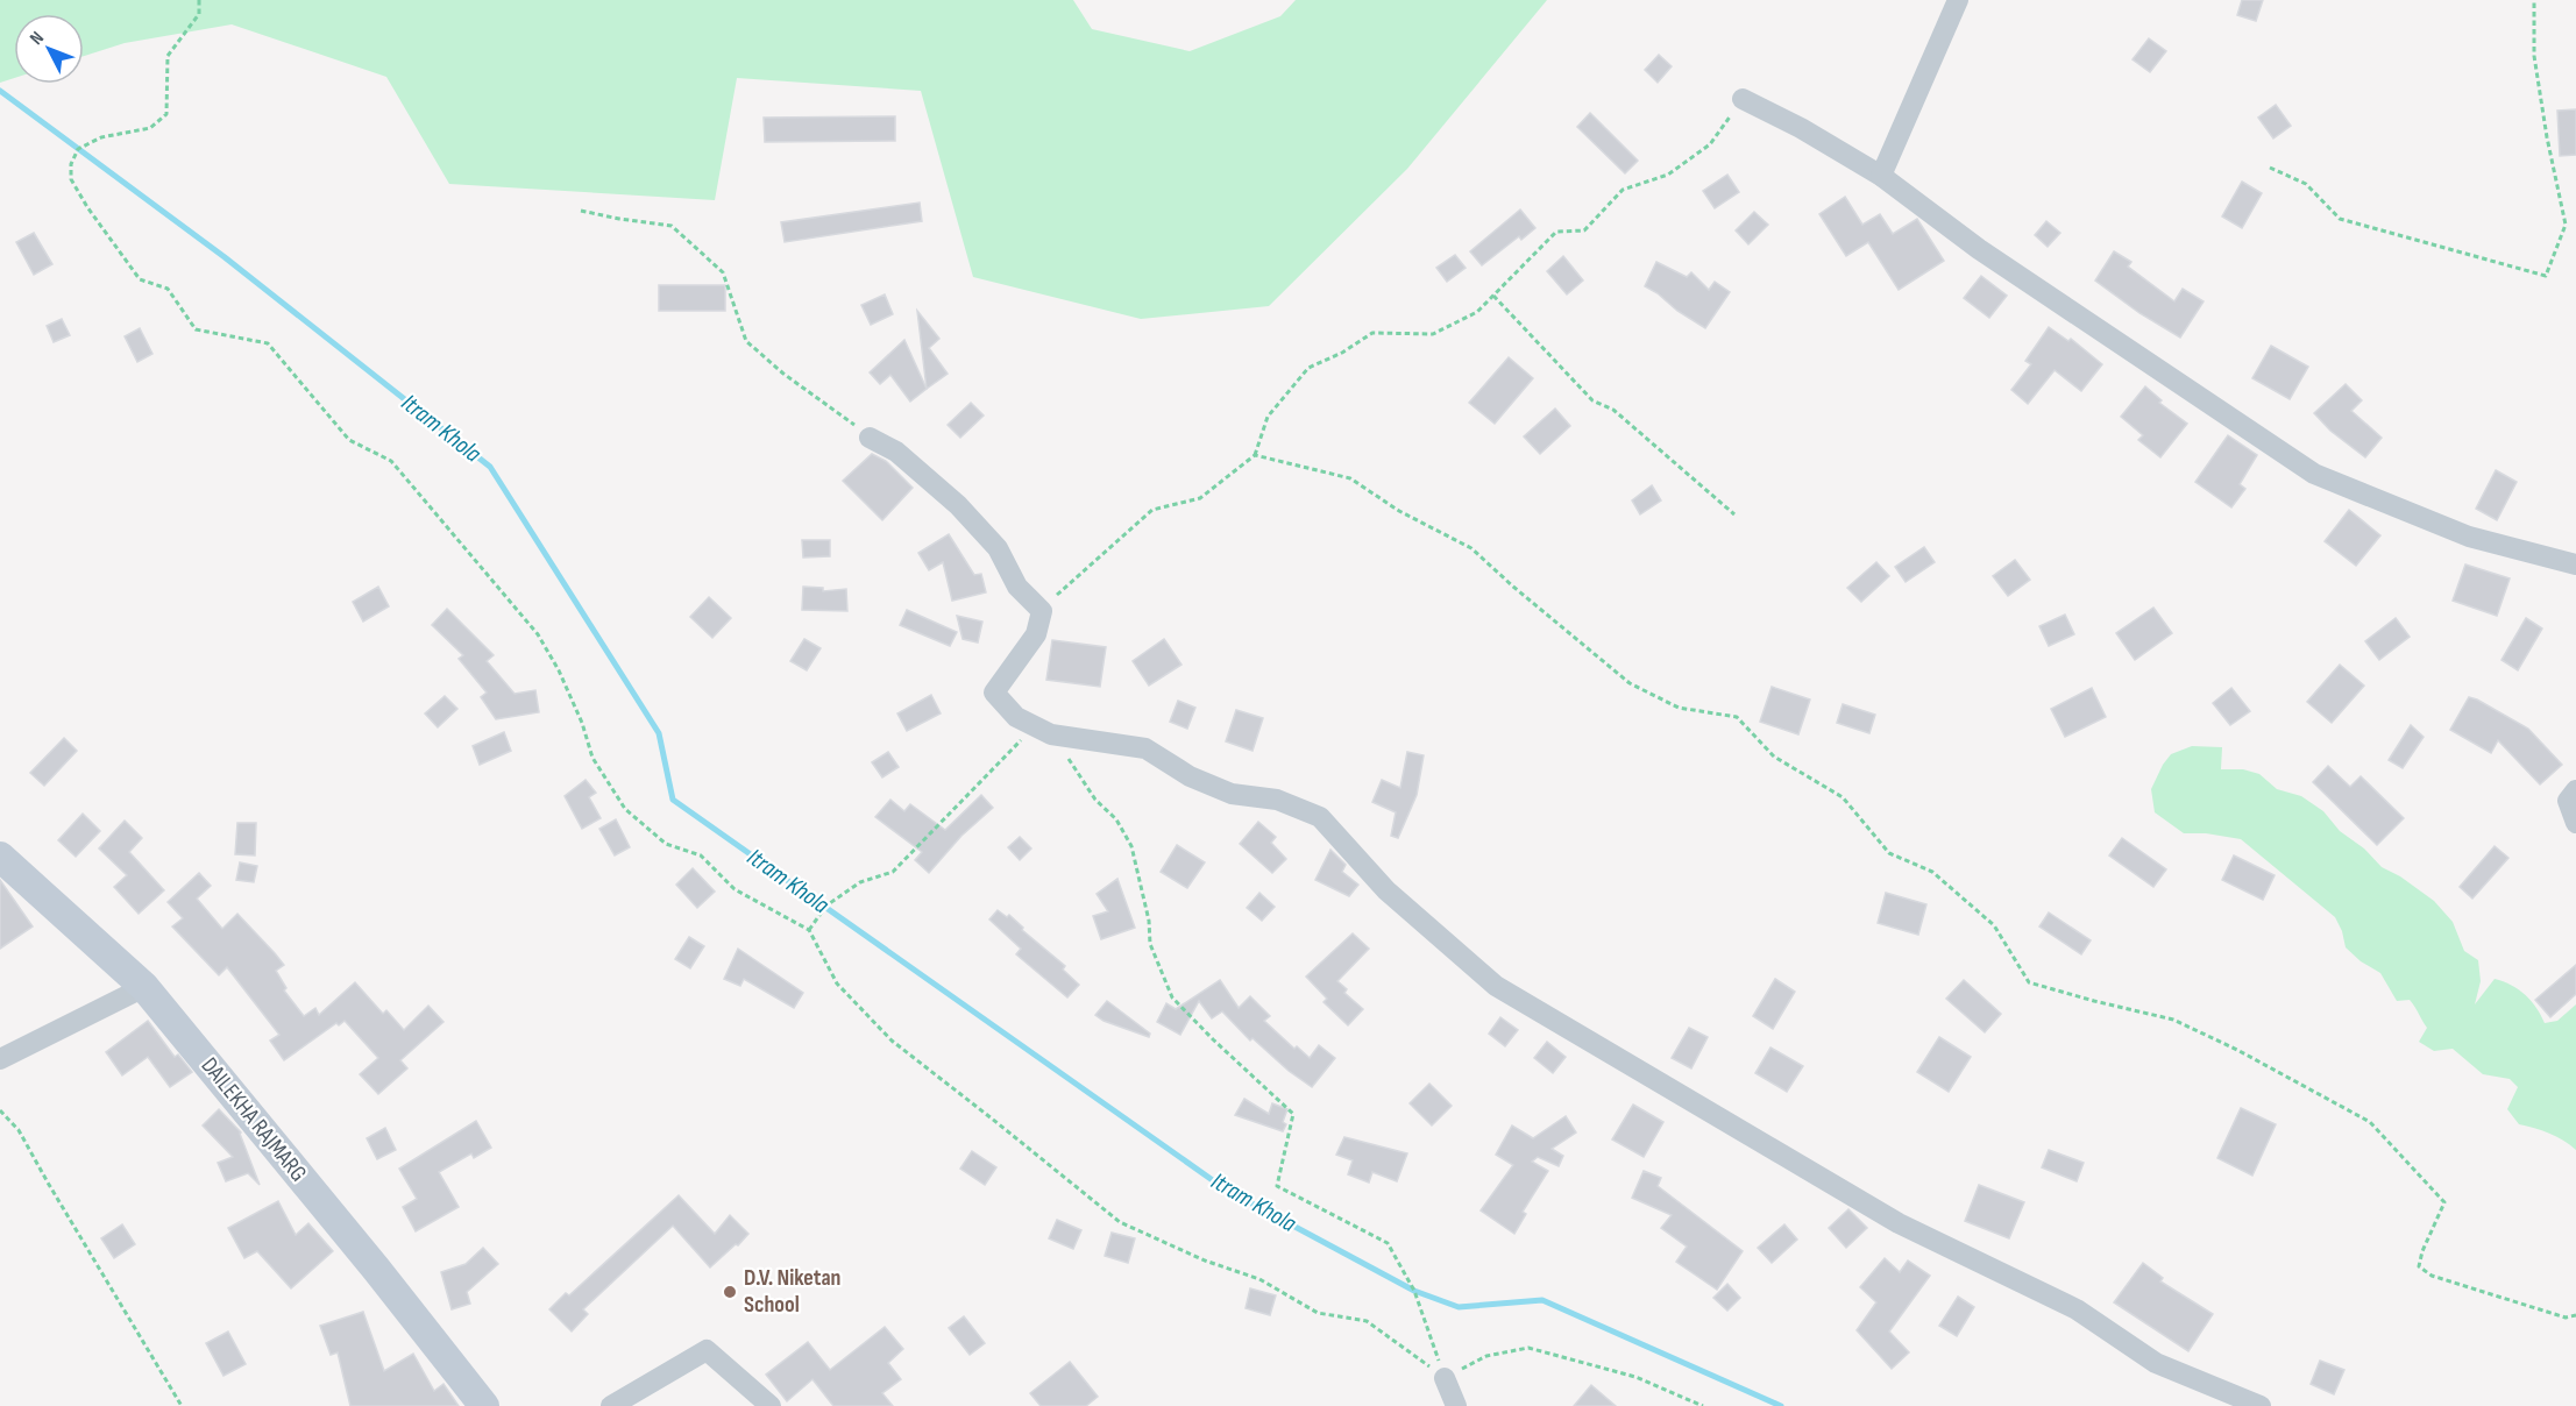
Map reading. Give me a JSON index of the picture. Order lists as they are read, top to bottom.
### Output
{
  "streets": {
    "main road": ["DAILEKHA RAJMARG"]
  },
  "water": ["Itram Khola"],
  "places": ["D.V. Niketan School"],
  "north": "top left"
}
